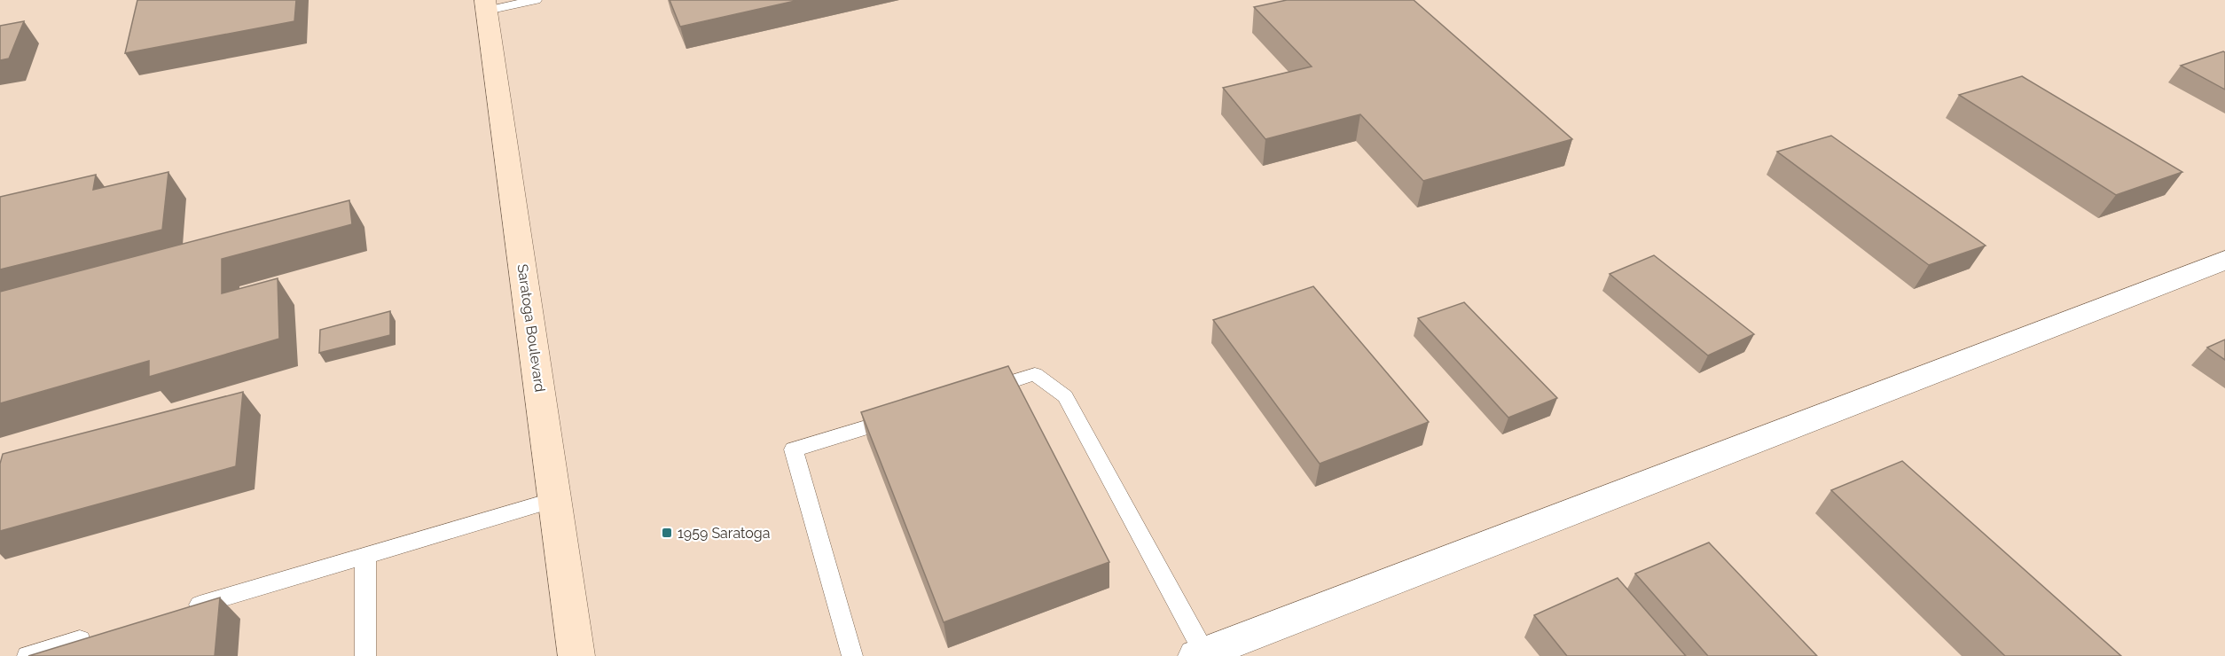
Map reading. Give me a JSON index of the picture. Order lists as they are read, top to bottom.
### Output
{
  "streets": {
    "main road": ["Saratoga Boulevard"]
  },
  "places": {
    "transit": ["1959 Saratoga"]
  }
}
